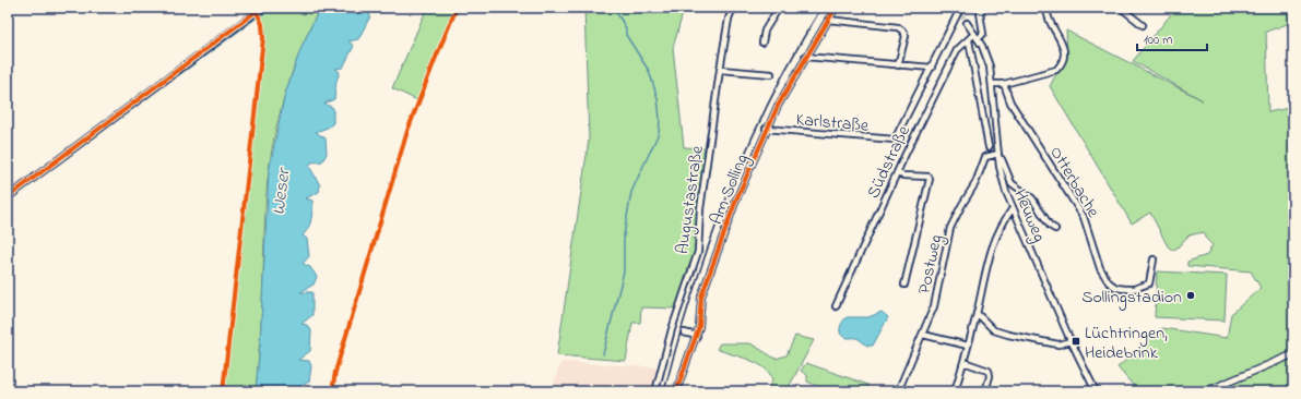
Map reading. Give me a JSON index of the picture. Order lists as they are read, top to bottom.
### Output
{
  "streets": {
    "street": [
      "Karlstraße",
      "Südstraße",
      "Otterbache",
      "Am Solling",
      "Augustastraße",
      "Heuweg",
      "Postweg"
    ]
  },
  "crossings": [
    ["Karlstraße", "Am Solling"],
    ["Südstraße", "Heuweg"],
    ["Heuweg", "Postweg"]
  ],
  "water": ["Weser"],
  "places": {
    "other": ["Sollingstadion"],
    "transit": ["Lüchtringen, Heidebrink"]
  },
  "scale_bar": "100 m"
}
